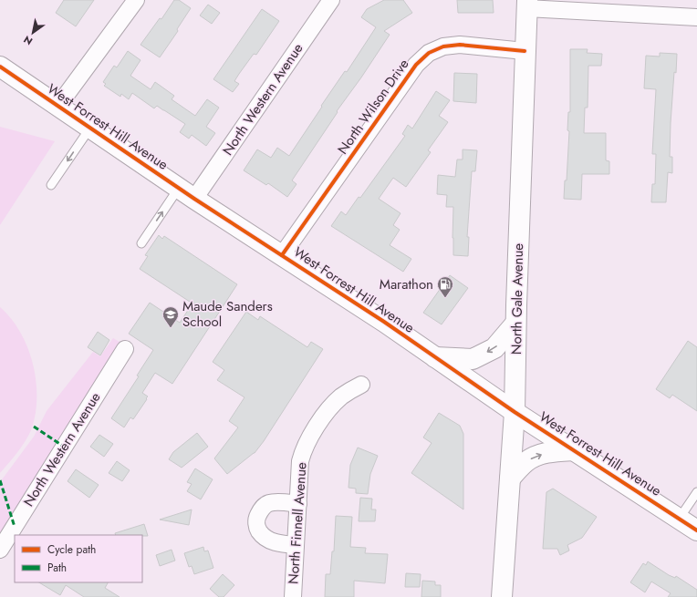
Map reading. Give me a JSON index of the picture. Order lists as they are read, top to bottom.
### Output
{
  "streets": {
    "main road": ["West Forrest Hill Avenue", "North Gale Avenue"],
    "street": ["North Western Avenue", "North Wilson Drive", "North Finnell Avenue"]
  },
  "crossings": [
    ["North Western Avenue", "West Forrest Hill Avenue"],
    ["North Wilson Drive", "West Forrest Hill Avenue"],
    ["North Wilson Drive", "North Gale Avenue"],
    ["West Forrest Hill Avenue", "North Gale Avenue"]
  ],
  "places": {
    "fuel station": ["Marathon"],
    "school or university": ["Maude Sanders School"]
  },
  "legend": ["Cycle path", "Path"],
  "north": "bottom left"
}
